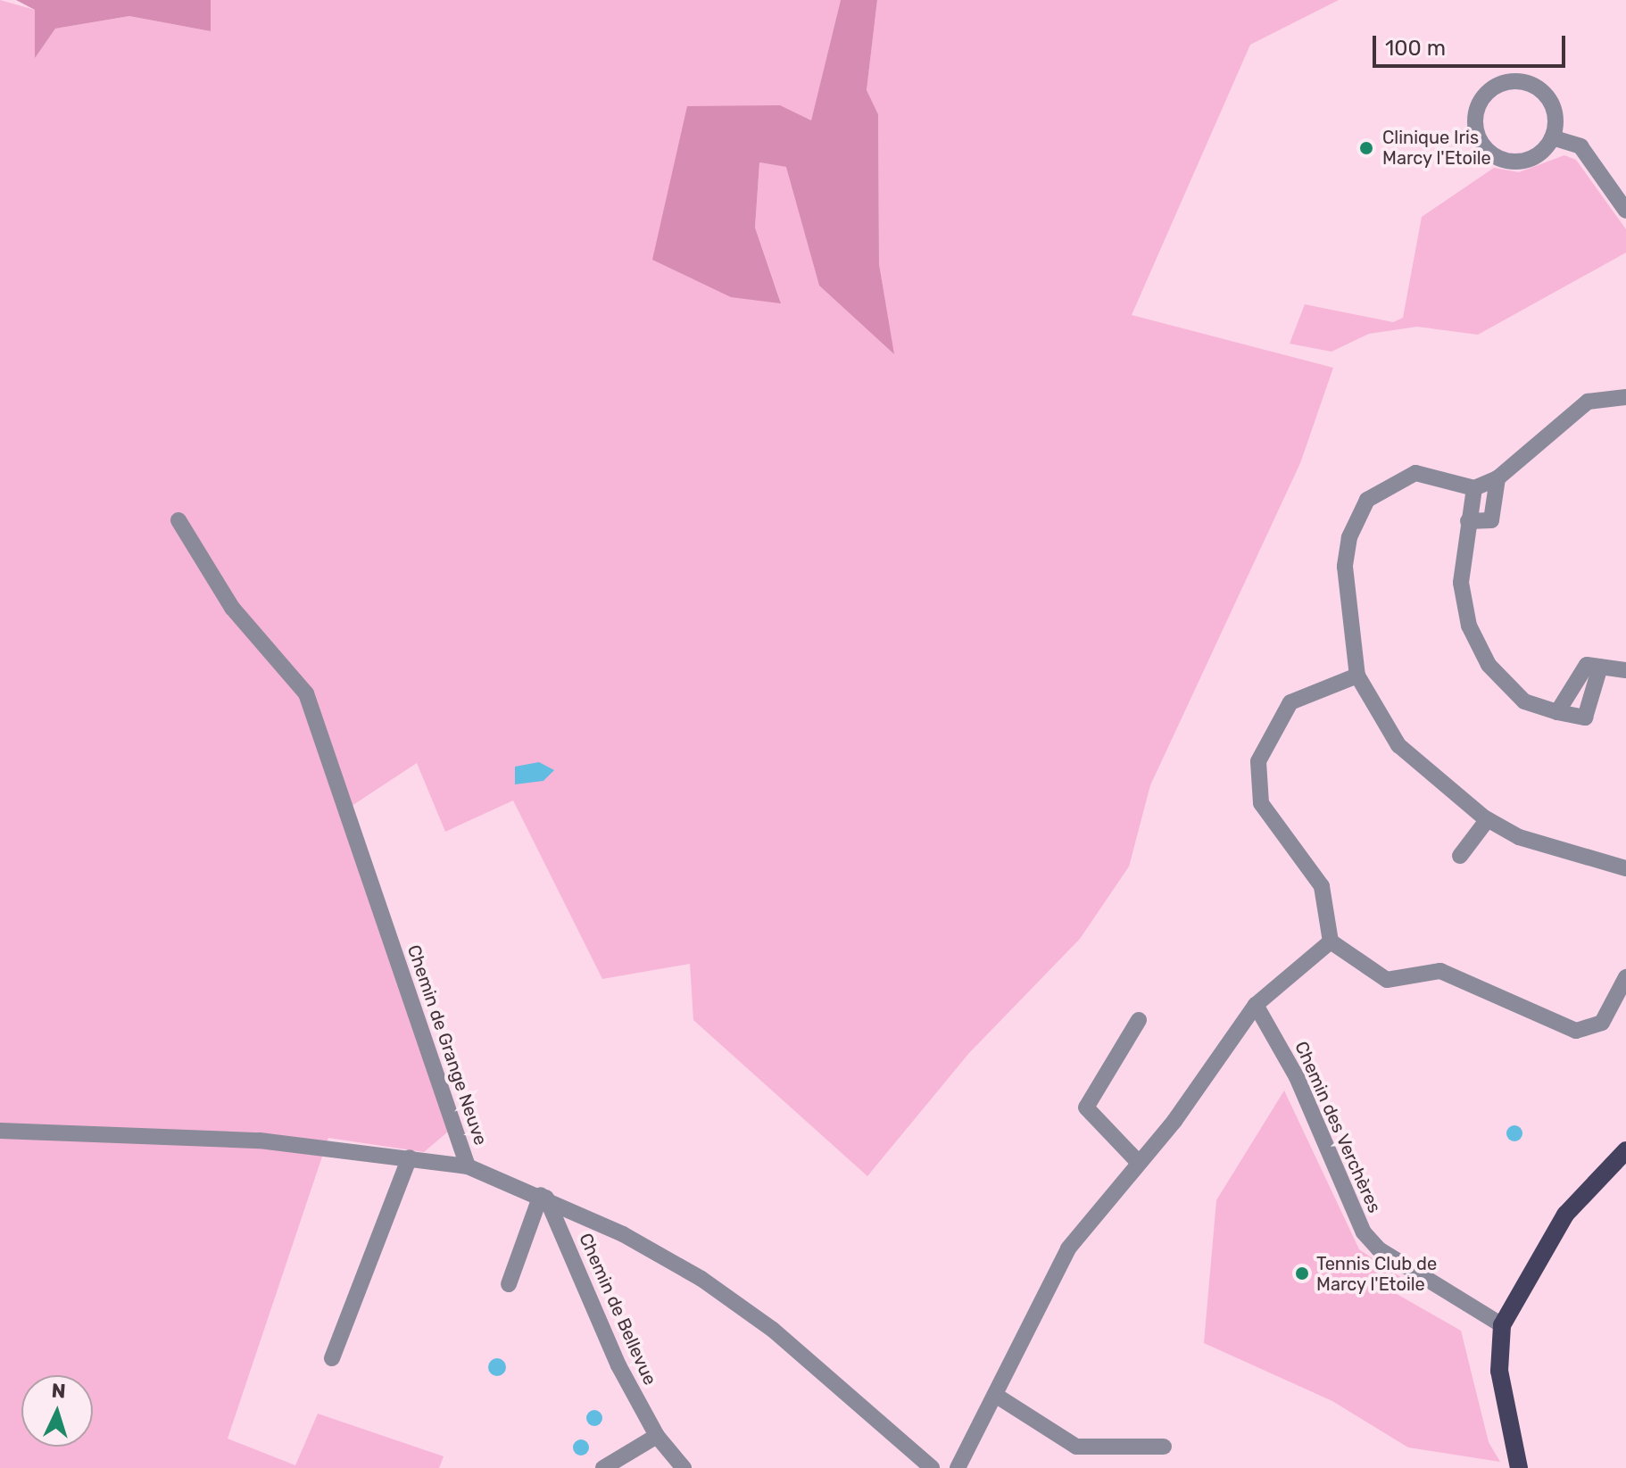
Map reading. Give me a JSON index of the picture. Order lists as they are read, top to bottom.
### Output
{
  "streets": {
    "street": ["Chemin de Grange Neuve", "Chemin des Verchères", "Chemin de Bellevue"]
  },
  "crossings": [
    ["Chemin de Grange Neuve", "Chemin de Bellevue"]
  ],
  "places": ["Clinique Iris Marcy l'Etoile", "Tennis Club de Marcy l'Etoile"],
  "scale_bar": "100 m",
  "north": "top"
}
